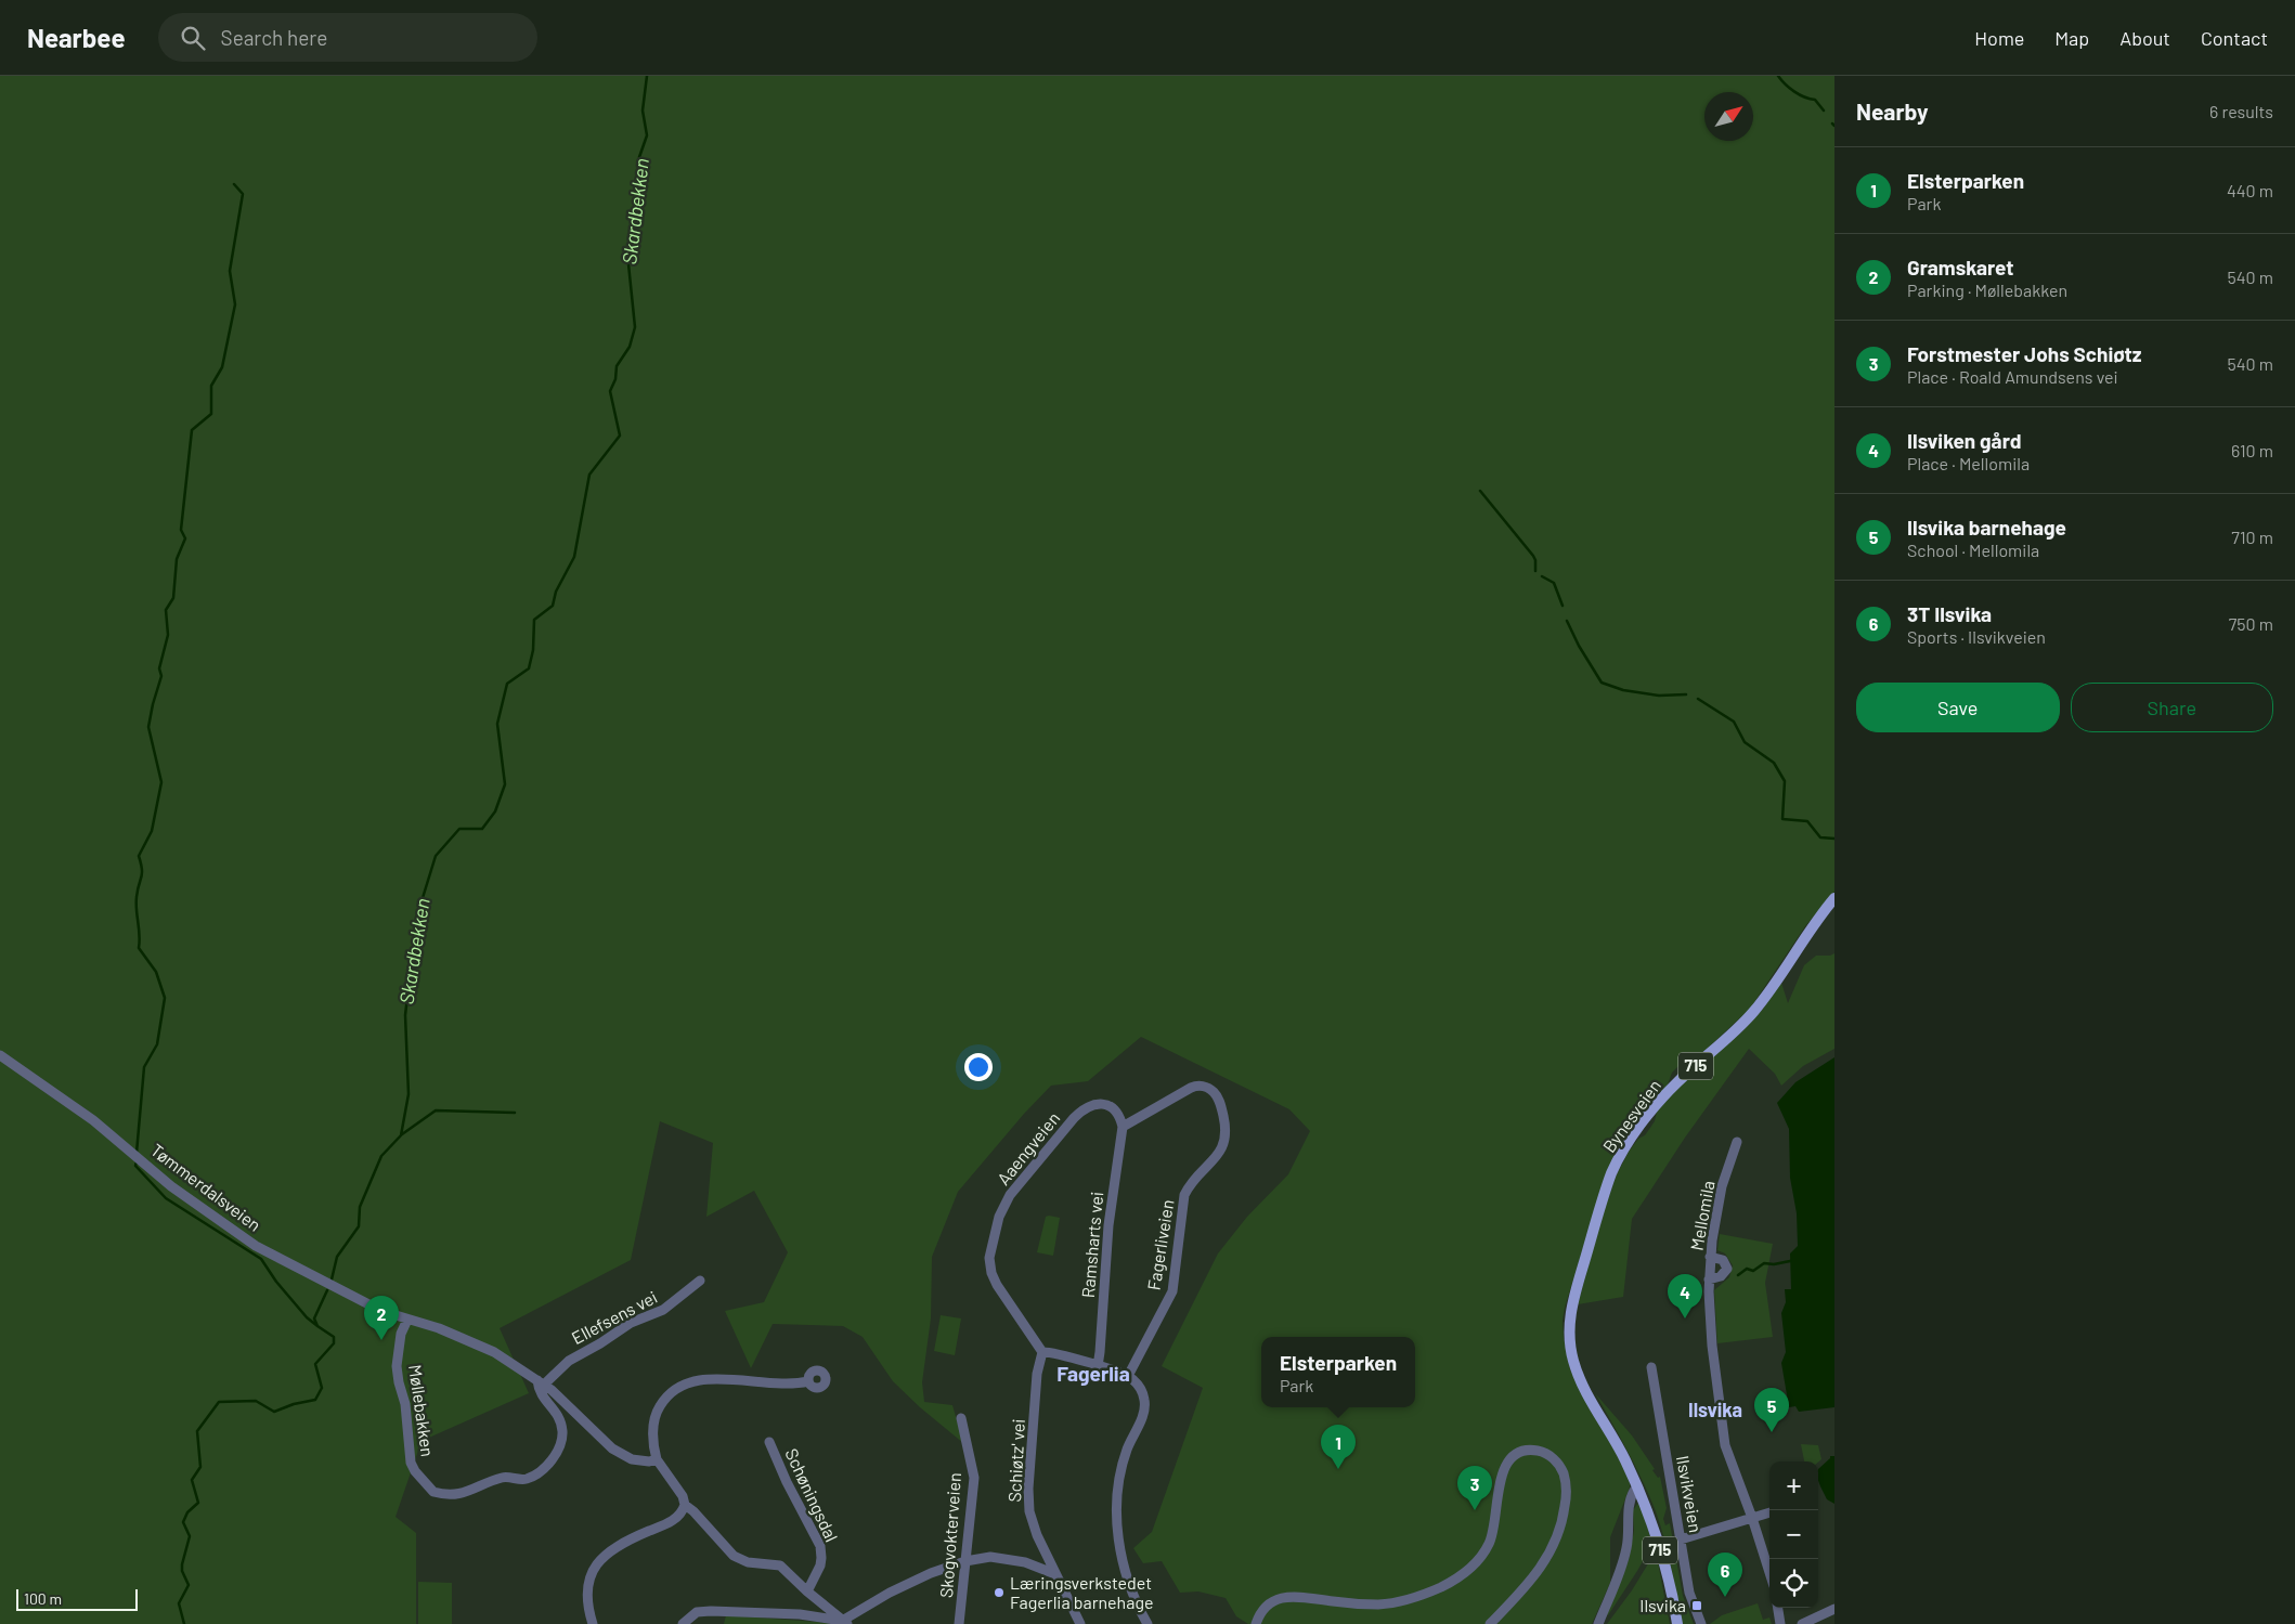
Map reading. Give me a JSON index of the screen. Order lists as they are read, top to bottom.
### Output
{
  "streets": {
    "main road": ["715", "Bynesveien"],
    "street": [
      "Aaengveien",
      "Tømmerdalsveien",
      "Mellomila",
      "Ramsharts vei",
      "Fagerliveien",
      "Ellefsens vei",
      "Møllebakken",
      "Schiøtz' vei",
      "Ilsvikveien",
      "Schøningsdal",
      "Skogvokterveien"
    ]
  },
  "crossings": [
    ["Aaengveien", "Ramsharts vei"],
    ["Aaengveien", "Fagerliveien"],
    ["Aaengveien", "Schiøtz' vei"],
    ["Tømmerdalsveien", "Møllebakken"],
    ["Ramsharts vei", "Fagerliveien"],
    ["Ellefsens vei", "Møllebakken"]
  ],
  "districts": ["Fagerlia", "Ilsvika"],
  "water": ["Skardbekken"],
  "places": {
    "other": ["Læringsverkstedet Fagerlia barnehage"],
    "transit": ["Ilsvika"]
  },
  "scale_bar": "100 m",
  "north": "top right",
  "page": {
    "header": "Nearbee",
    "search": "Search here",
    "nav": [
      "Home",
      "Map",
      "About",
      "Contact"
    ],
    "heading": ["Nearby", "6 results"],
    "list": [
      {
        "mark": "1",
        "name": "Elsterparken",
        "note": "Park",
        "value": "440 m"
      },
      {
        "mark": "2",
        "name": "Gramskaret",
        "note": "Parking · Møllebakken",
        "value": "540 m"
      },
      {
        "mark": "3",
        "name": "Forstmester Johs Schiøtz",
        "note": "Place · Roald Amundsens vei",
        "value": "540 m"
      },
      {
        "mark": "4",
        "name": "Ilsviken gård",
        "note": "Place · Mellomila",
        "value": "610 m"
      },
      {
        "mark": "5",
        "name": "Ilsvika barnehage",
        "note": "School · Mellomila",
        "value": "710 m"
      },
      {
        "mark": "6",
        "name": "3T Ilsvika",
        "note": "Sports · Ilsvikveien",
        "value": "750 m"
      }
    ],
    "buttons": ["Save", "Share"],
    "pins": [
      "4",
      "2",
      "5",
      "1",
      "3",
      "6"
    ],
    "popup": ["Elsterparken", "Park"],
    "map_buttons": ["+", "−"],
    "scale": "100 m"
  }
}
